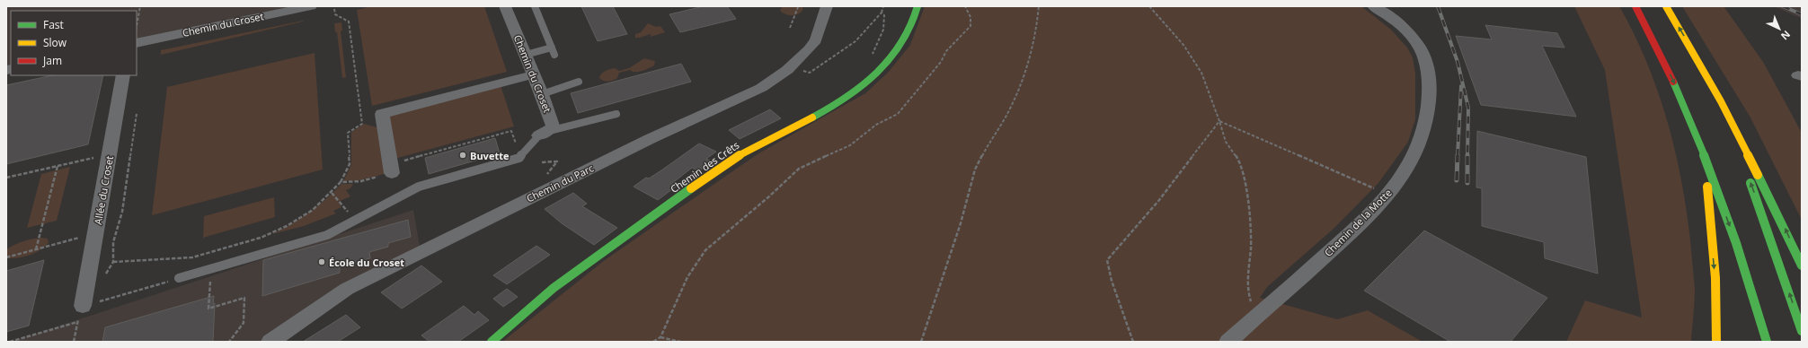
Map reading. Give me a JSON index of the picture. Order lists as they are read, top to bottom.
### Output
{
  "streets": {
    "main road": ["Chemin des Crêts"],
    "street": [
      "Chemin du Croset",
      "Chemin du Parc",
      "Allée du Croset",
      "Chemin de la Motte"
    ]
  },
  "places": ["Buvette", "École du Croset"],
  "legend": ["Fast", "Slow", "Jam"],
  "north": "bottom right"
}
